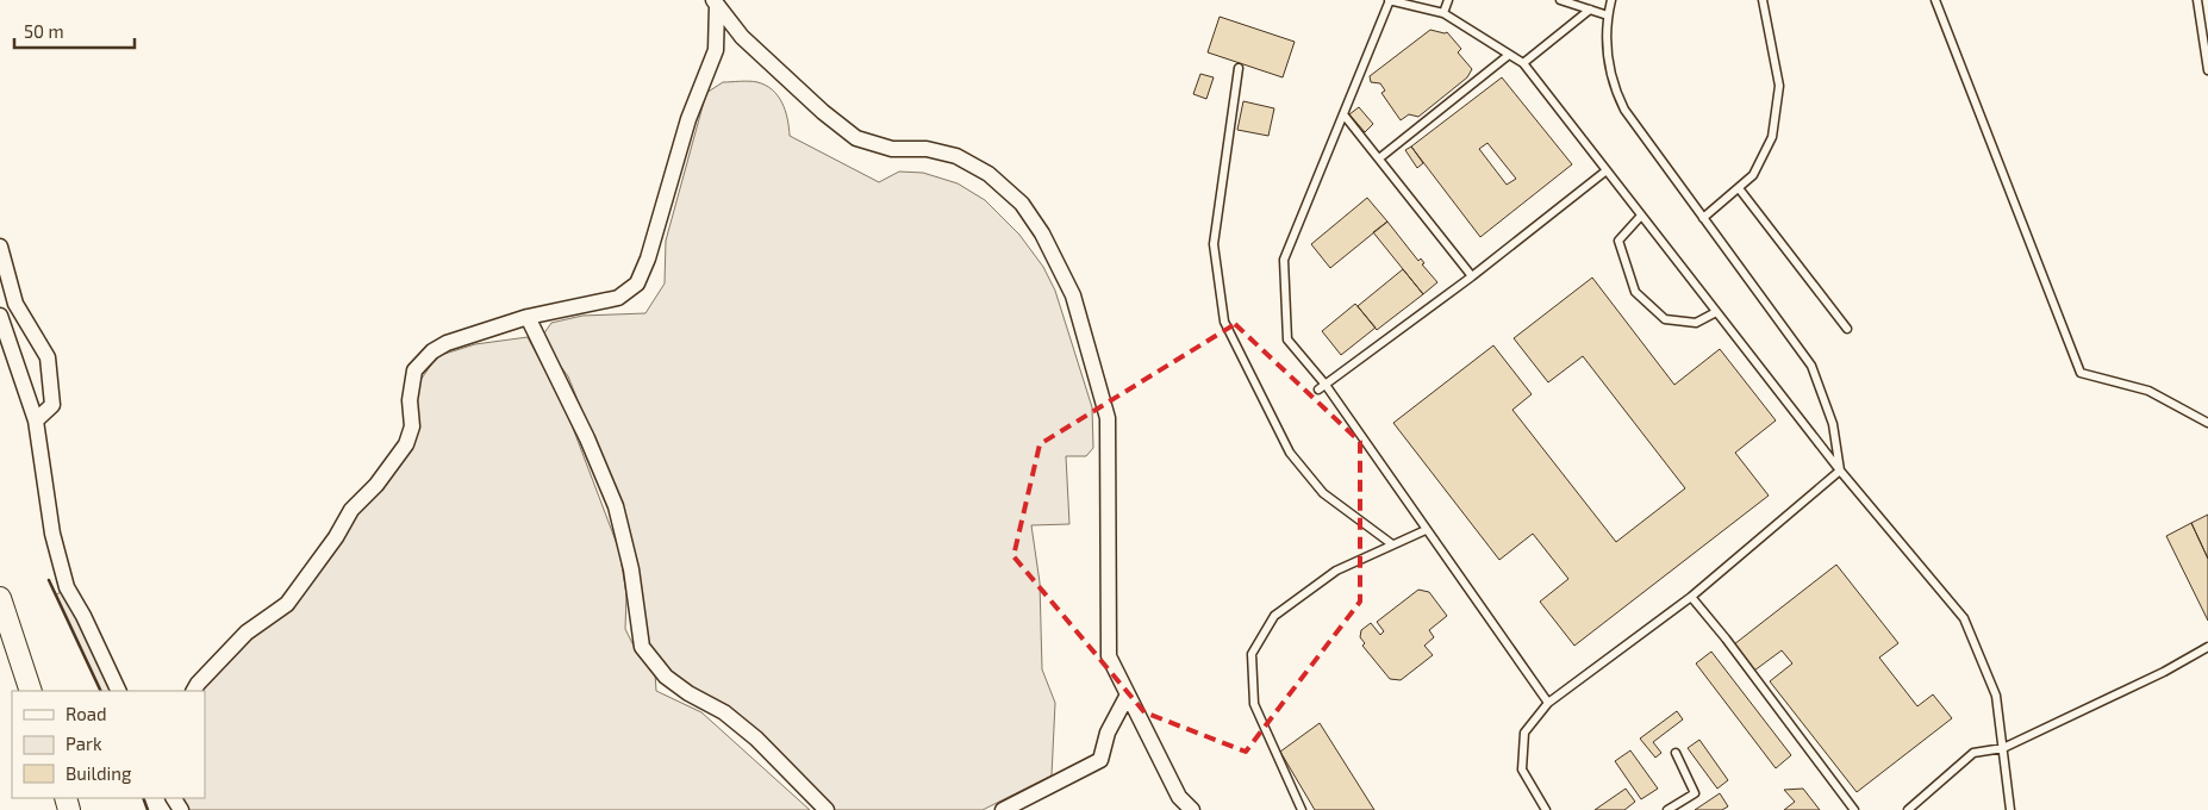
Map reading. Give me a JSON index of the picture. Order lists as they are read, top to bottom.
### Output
{
  "legend": ["Road", "Park", "Building"],
  "scale_bar": "50 m"
}
